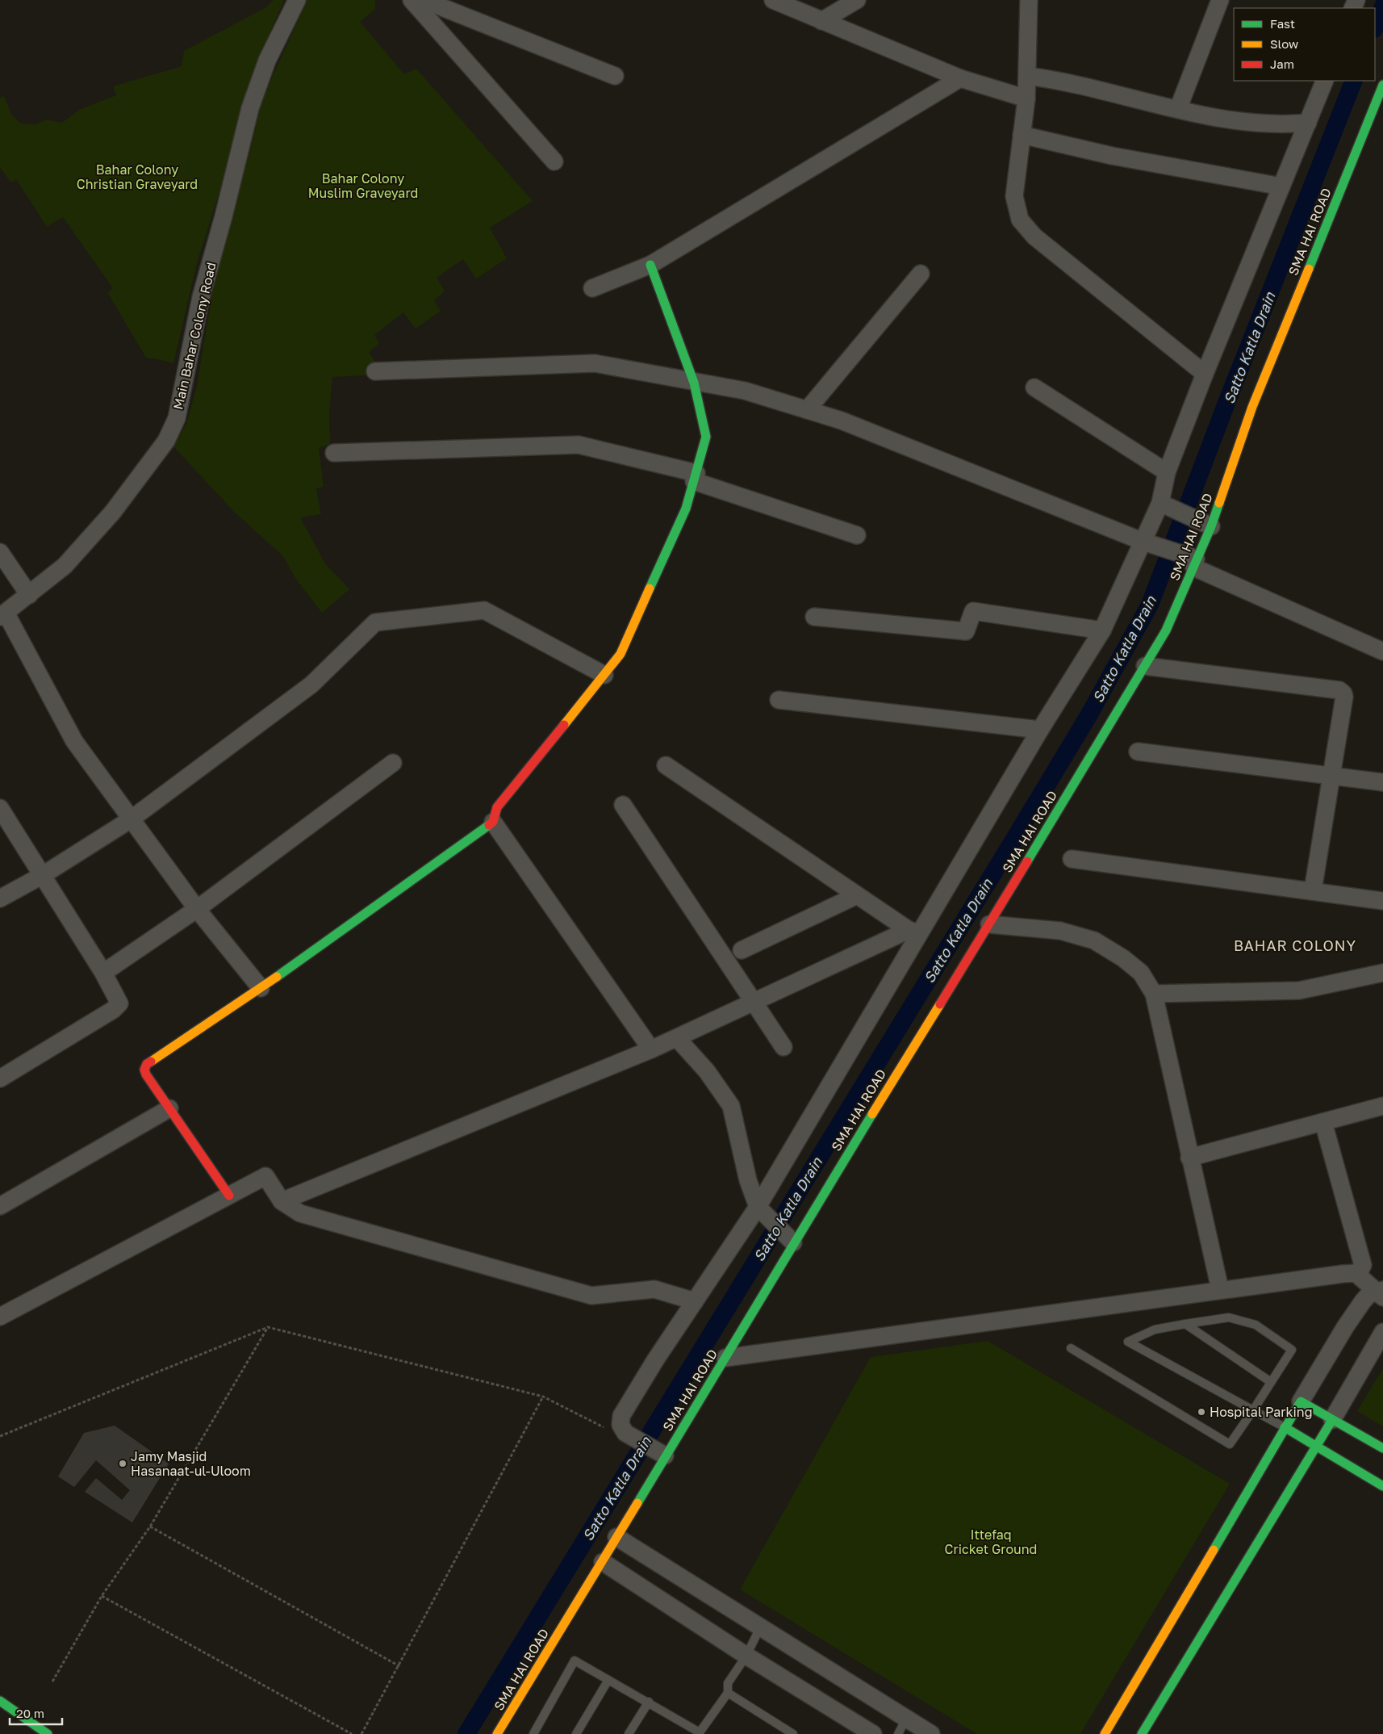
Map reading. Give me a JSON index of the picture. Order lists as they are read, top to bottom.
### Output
{
  "streets": {
    "street": ["SMA HAI ROAD", "Main Bahar Colony Road"]
  },
  "districts": ["BAHAR COLONY"],
  "water": ["Satto Katla Drain"],
  "parks": ["Bahar Colony Christian Graveyard", "Bahar Colony Muslim Graveyard", "Ittefaq Cricket Ground"],
  "places": ["Hospital Parking", "Jamy Masjid Hasanaat-ul-Uloom"],
  "legend": ["Fast", "Slow", "Jam"],
  "scale_bar": "20 m"
}
